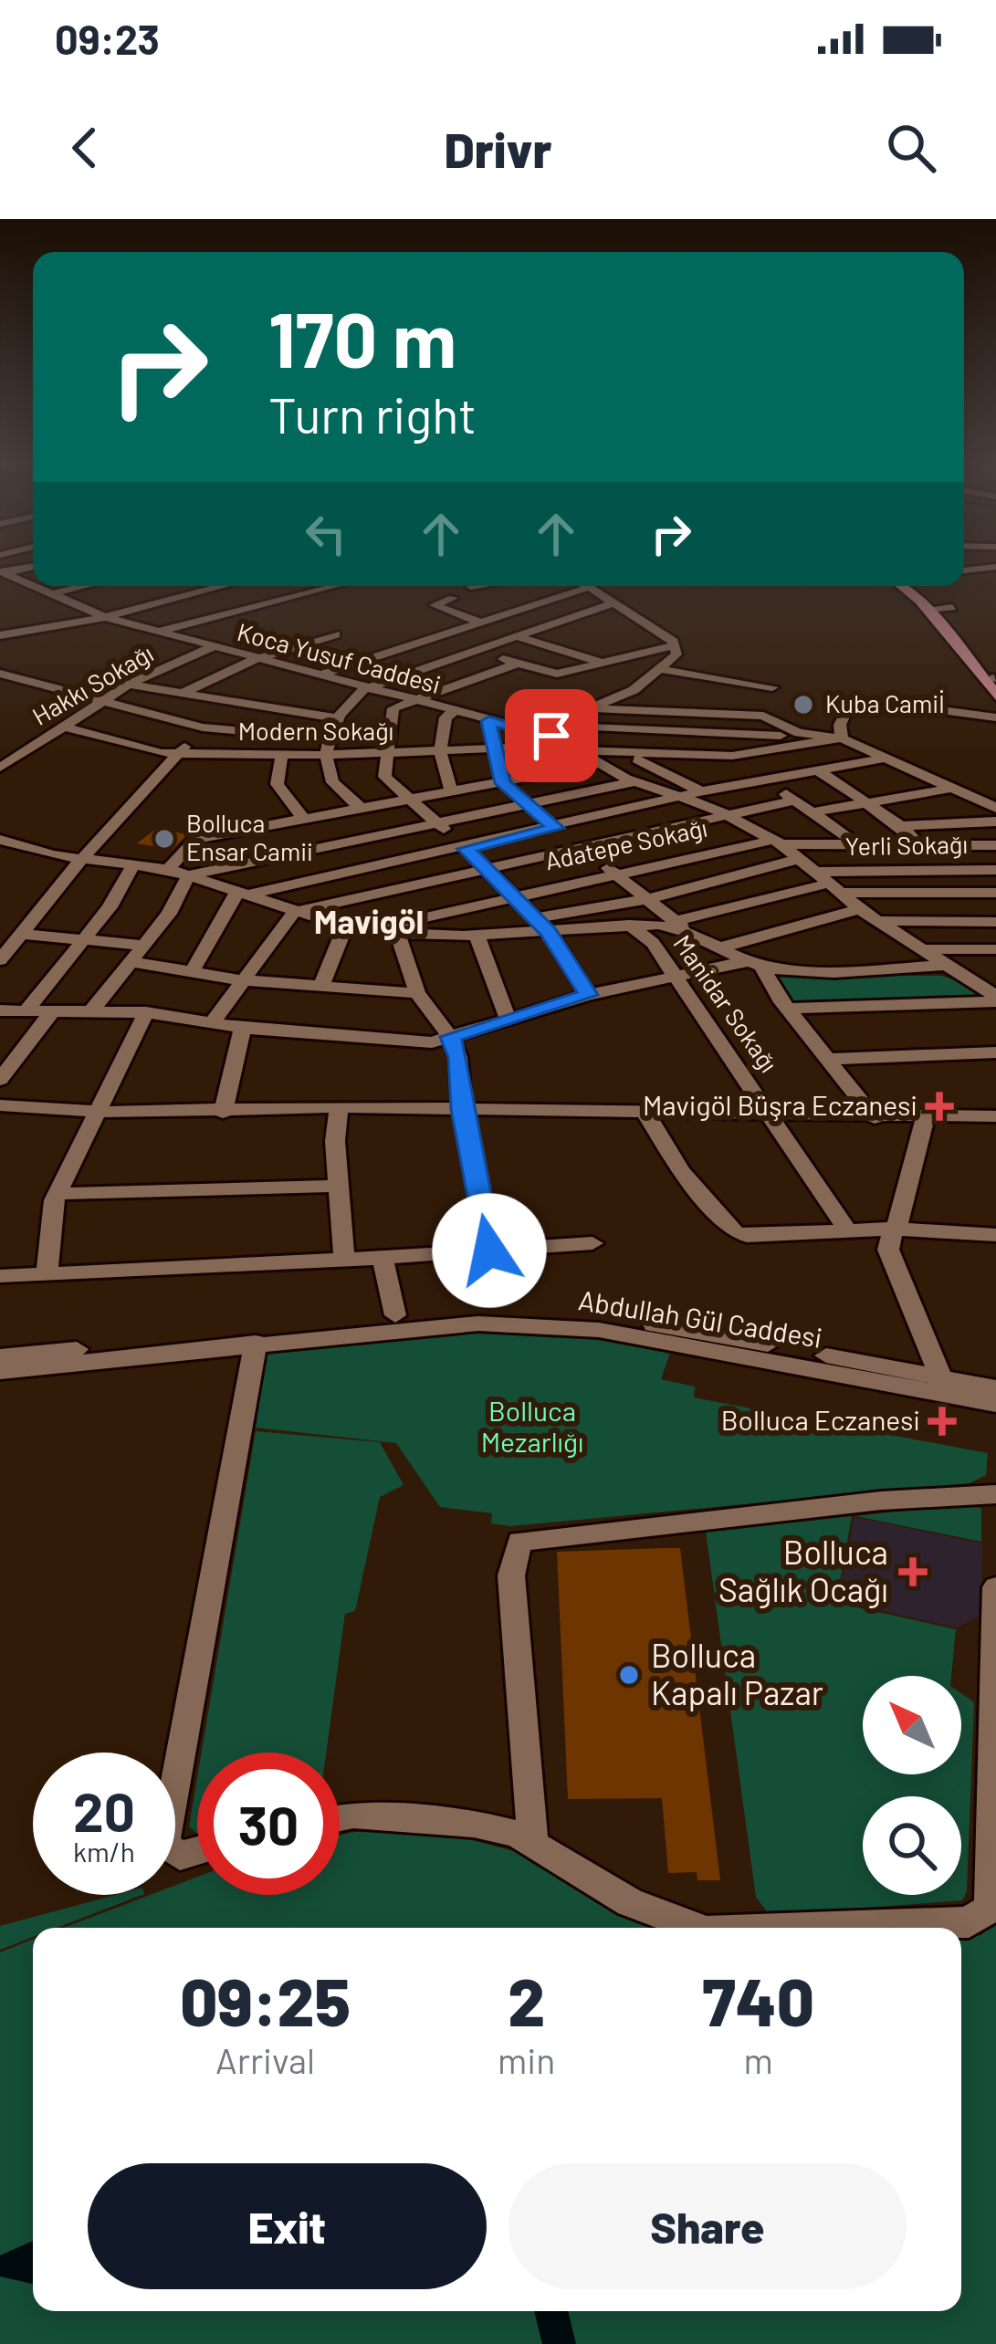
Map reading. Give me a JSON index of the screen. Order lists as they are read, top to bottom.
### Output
{
  "streets": {
    "street": [
      "Koca Yusuf Caddesi",
      "Hakkı Sokağı",
      "Modern Sokağı",
      "Adatepe Sokağı",
      "Yerli Sokağı",
      "Manidar Sokağı",
      "Abdullah Gül Caddesi"
    ]
  },
  "crossings": [
    ["Koca Yusuf Caddesi", "Hakkı Sokağı"],
    ["Koca Yusuf Caddesi", "Modern Sokağı"],
    ["Koca Yusuf Caddesi", "Adatepe Sokağı"],
    ["Koca Yusuf Caddesi", "Yerli Sokağı"],
    ["Hakkı Sokağı", "Modern Sokağı"]
  ],
  "districts": ["Mavigöl"],
  "parks": ["Bolluca Mezarlığı"],
  "places": {
    "other": ["Kuba Camiİ", "Bolluca Ensar Camii", "Bolluca Kapalı Pazar"],
    "health": ["Mavigöl Büşra Eczanesi", "Bolluca Eczanesi", "Bolluca Sağlık Ocağı"]
  },
  "north": "top left",
  "page": {
    "status": "09:23",
    "header": "Drivr",
    "turn": ["170 m", "Turn right"],
    "speed": "20 km/h",
    "limit": "30",
    "eta": [
      "09:25",
      "Arrival",
      "2",
      "min",
      "740",
      "m"
    ],
    "buttons": ["Exit", "Share"]
  }
}
